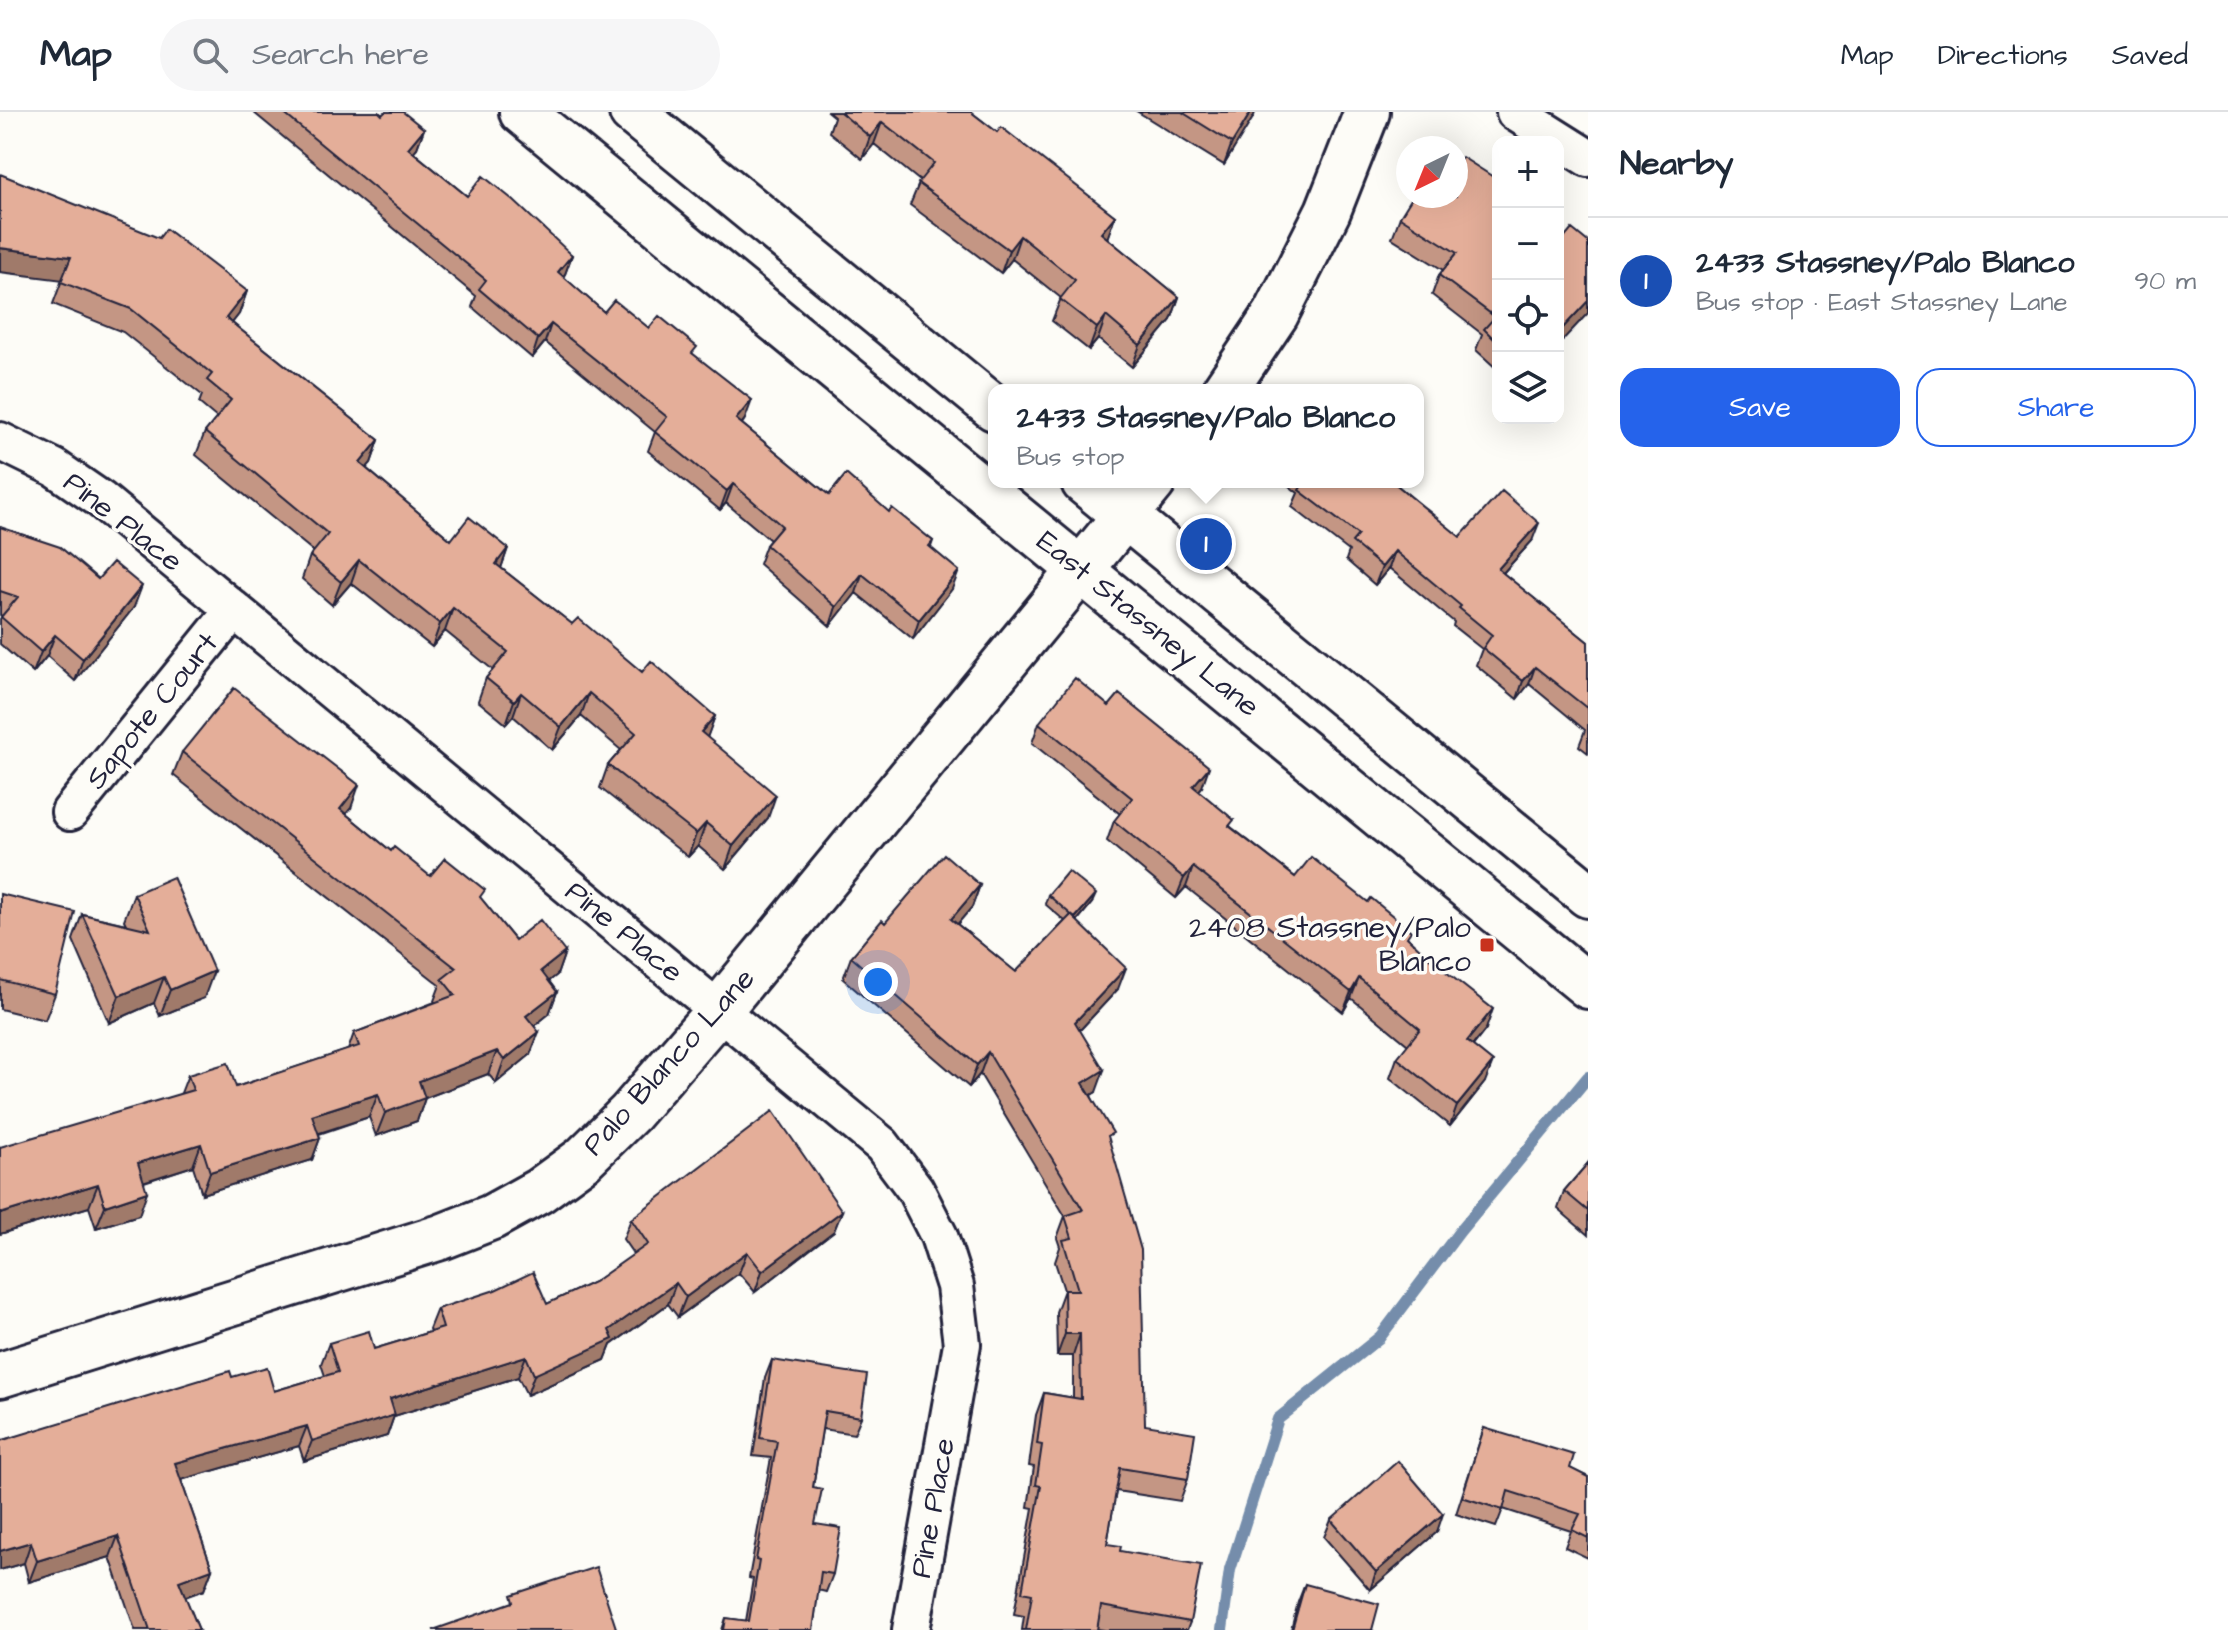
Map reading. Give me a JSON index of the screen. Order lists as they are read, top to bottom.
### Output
{
  "streets": {
    "main road": ["East Stassney Lane", "Palo Blanco Lane"],
    "street": ["Pine Place", "Sapote Court"]
  },
  "crossings": [
    ["Pine Place", "Sapote Court"],
    ["Pine Place", "Palo Blanco Lane"],
    ["East Stassney Lane", "Palo Blanco Lane"]
  ],
  "places": {
    "transit": ["2408 Stassney/Palo Blanco"]
  },
  "north": "bottom left",
  "page": {
    "header": "Map",
    "search": "Search here",
    "nav": ["Map", "Directions", "Saved"],
    "heading": "Nearby",
    "map_buttons": ["+", "−"],
    "list": [
      {
        "mark": "1",
        "name": "2433 Stassney/Palo Blanco",
        "note": "Bus stop · East Stassney Lane",
        "value": "90 m"
      }
    ],
    "buttons": ["Save", "Share"],
    "popup": ["2433 Stassney/Palo Blanco", "Bus stop"],
    "pins": "1"
  }
}
